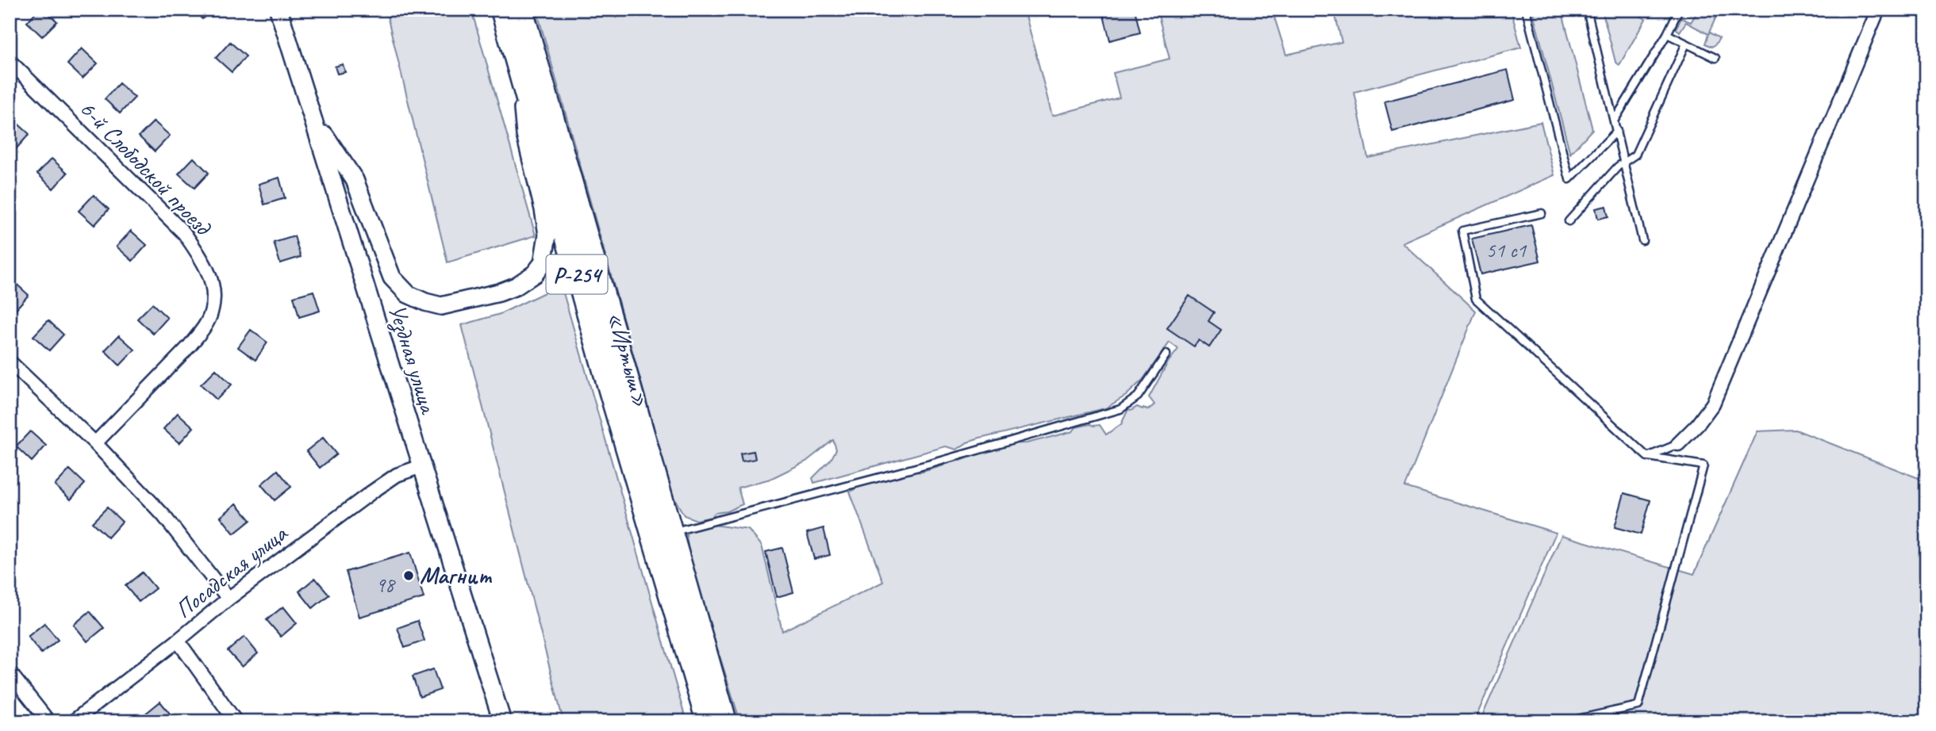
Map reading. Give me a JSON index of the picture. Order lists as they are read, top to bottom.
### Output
{
  "streets": {
    "highway": ["Р-254", "«Иртыш»"],
    "street": ["6-й Слободской проезд", "Уездная улица", "Посадская улица"]
  },
  "crossings": [
    ["Уездная улица", "Посадская улица"]
  ],
  "places": ["Магнит"],
  "house_numbers": ["51 c1", "98"]
}
